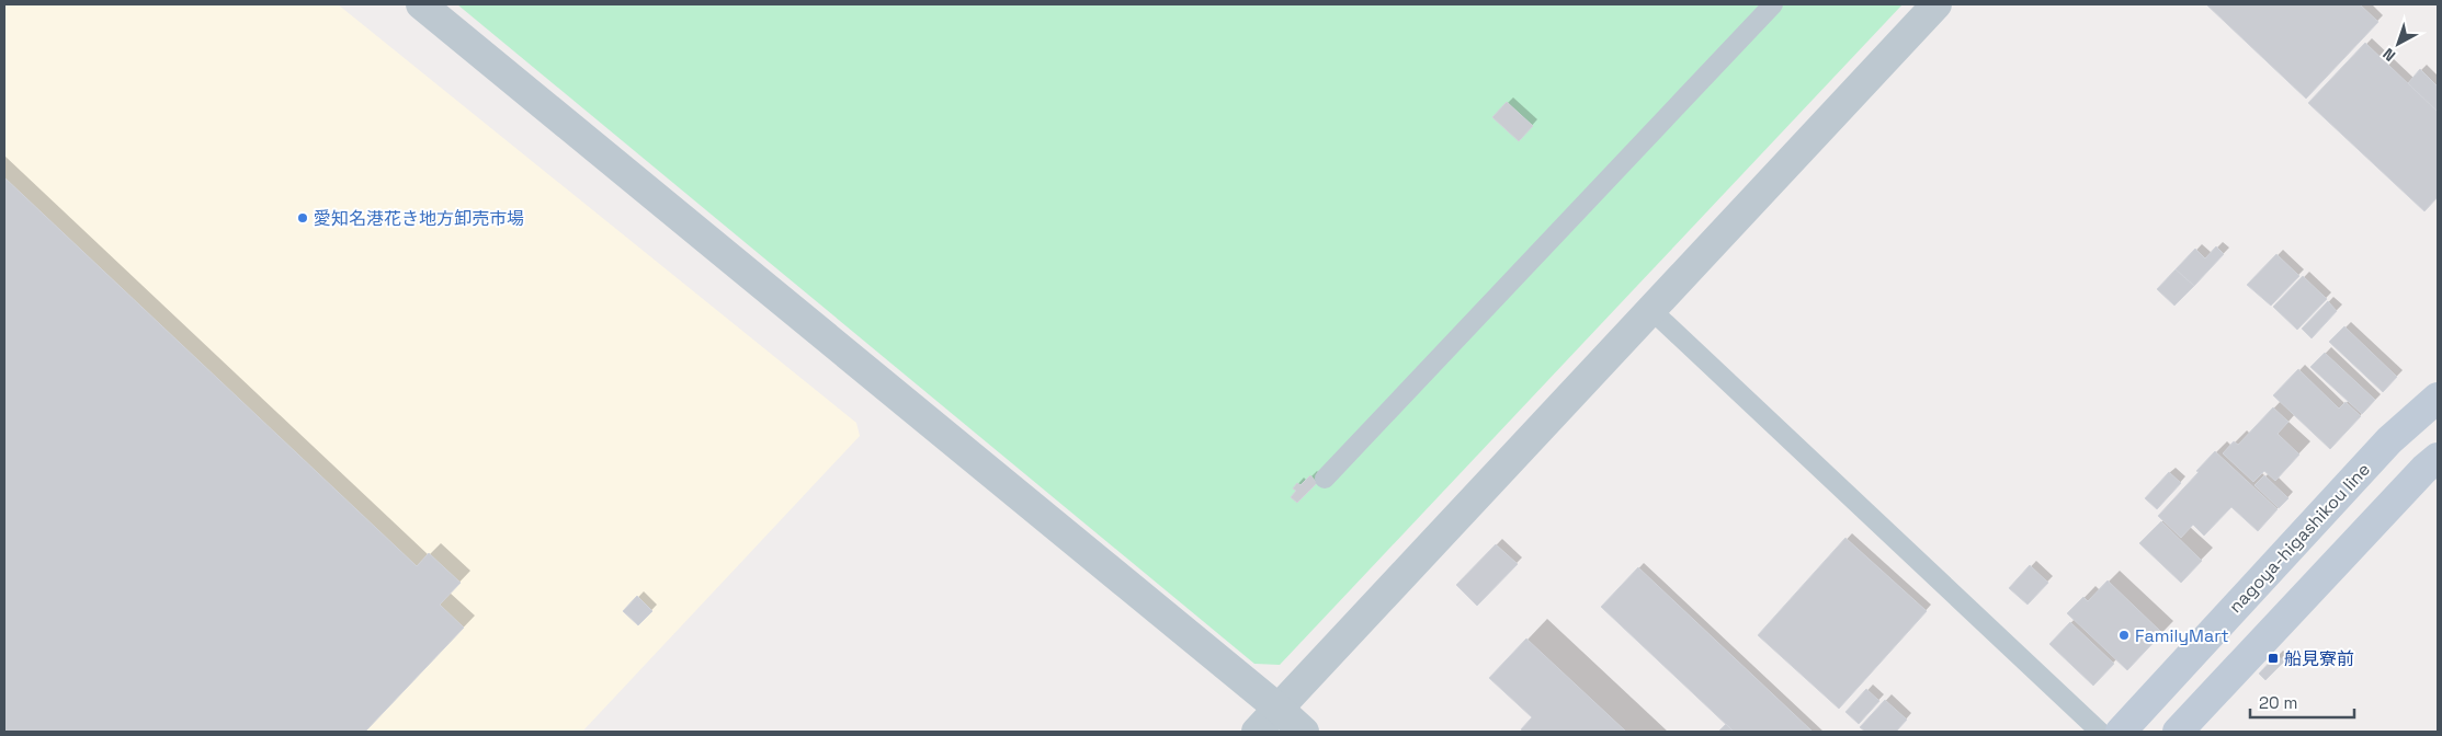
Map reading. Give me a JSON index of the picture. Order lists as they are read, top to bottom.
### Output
{
  "streets": {
    "main road": ["nagoya-higashikou line"]
  },
  "places": {
    "other": ["愛知名港花き地方卸売市場", "FamilyMart"],
    "transit": ["船見寮前"]
  },
  "scale_bar": "20 m",
  "north": "bottom left"
}
